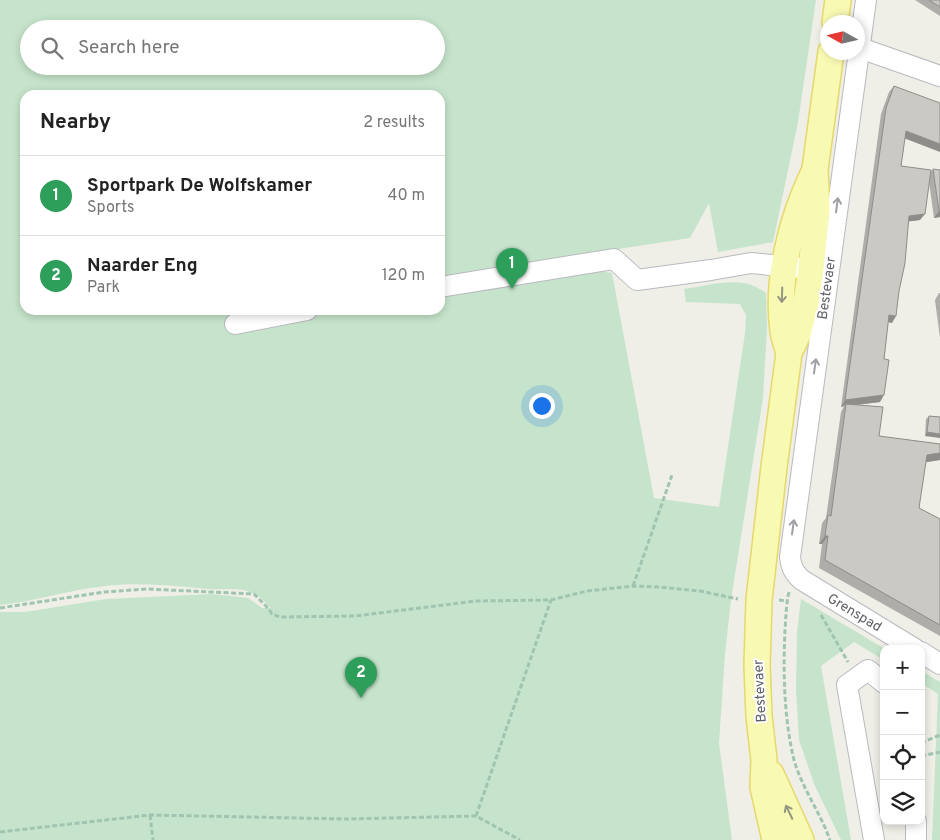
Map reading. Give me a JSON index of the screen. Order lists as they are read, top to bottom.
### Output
{
  "streets": {
    "main road": ["Bestevaer"],
    "street": ["Grenspad"]
  },
  "crossings": [
    ["Bestevaer", "Grenspad"]
  ],
  "north": "left",
  "page": {
    "search": "Search here",
    "heading": ["Nearby", "2 results"],
    "list": [
      {
        "mark": "1",
        "name": "Sportpark De Wolfskamer",
        "note": "Sports",
        "value": "40 m"
      },
      {
        "mark": "2",
        "name": "Naarder Eng",
        "note": "Park",
        "value": "120 m"
      }
    ],
    "pins": ["1", "2"],
    "map_buttons": ["+", "−"]
  }
}
